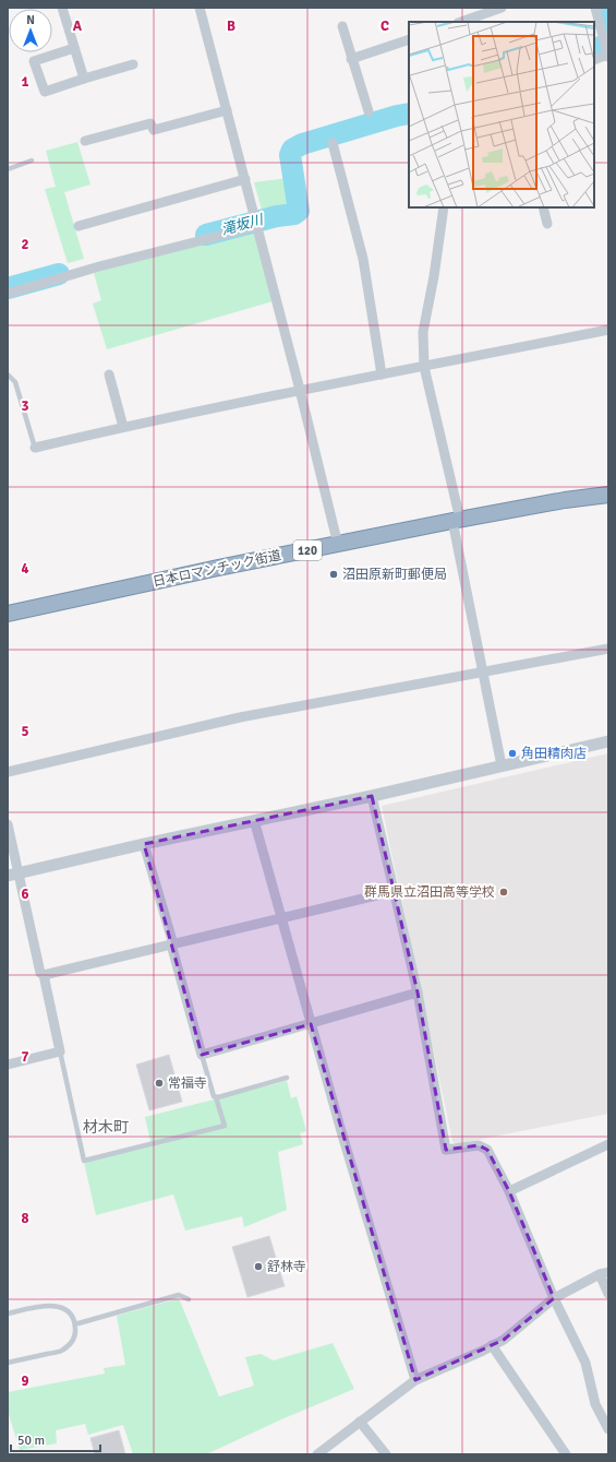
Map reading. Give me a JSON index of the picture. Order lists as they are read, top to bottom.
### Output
{
  "streets": {
    "highway": ["120", "日本ロマンチック街道"]
  },
  "districts": ["材木町"],
  "water": ["滝坂川"],
  "places": [
    "沼田原新町郵便局",
    "角田精肉店",
    "群馬県立沼田高等学校",
    "常福寺",
    "舒林寺"
  ],
  "scale_bar": "50 m",
  "north": "top",
  "grid": {
    "columns": ["A", "B", "C"],
    "rows": [
      "1",
      "2",
      "3",
      "4",
      "5",
      "6",
      "7",
      "8",
      "9"
    ]
  }
}
